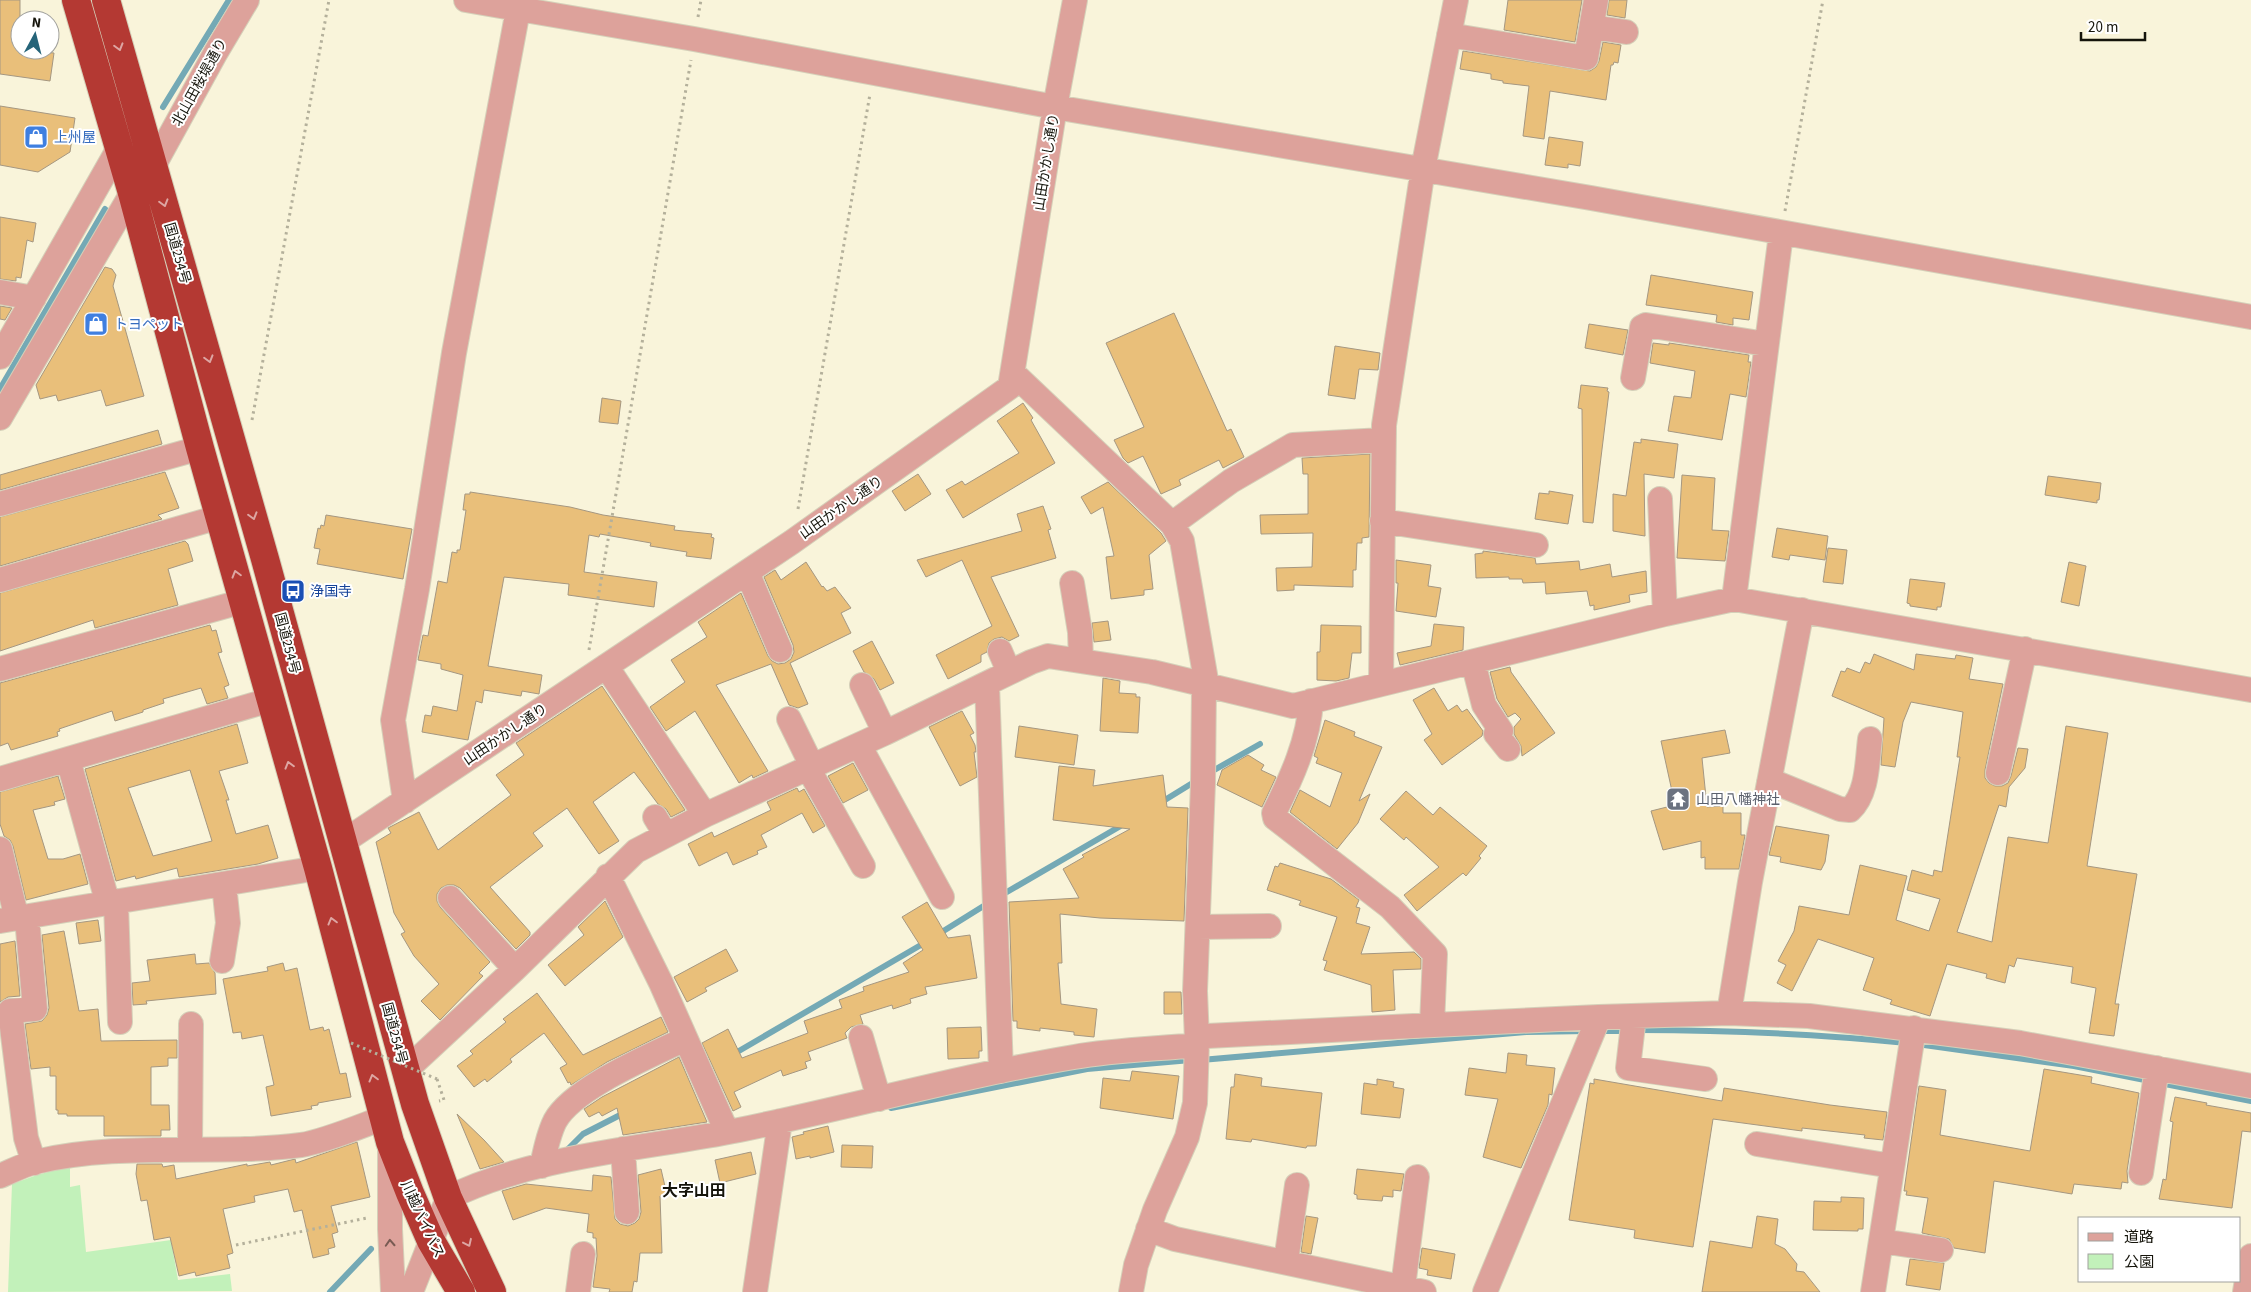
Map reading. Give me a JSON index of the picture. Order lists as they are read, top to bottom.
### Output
{
  "streets": {
    "highway": ["国道254号", "川越バイパス"],
    "street": ["北山田桜堤通り", "山田かかし通り"]
  },
  "crossings": [
    ["北山田桜堤通り", "国道254号"],
    ["山田かかし通り", "国道254号"],
    ["国道254号", "川越バイパス"]
  ],
  "districts": ["大字山田"],
  "places": {
    "shop": ["上州屋", "トヨペット"],
    "bus stop": ["浄国寺"],
    "temple": ["山田八幡神社"]
  },
  "legend": ["道路", "公園"],
  "scale_bar": "20 m",
  "north": "top"
}
